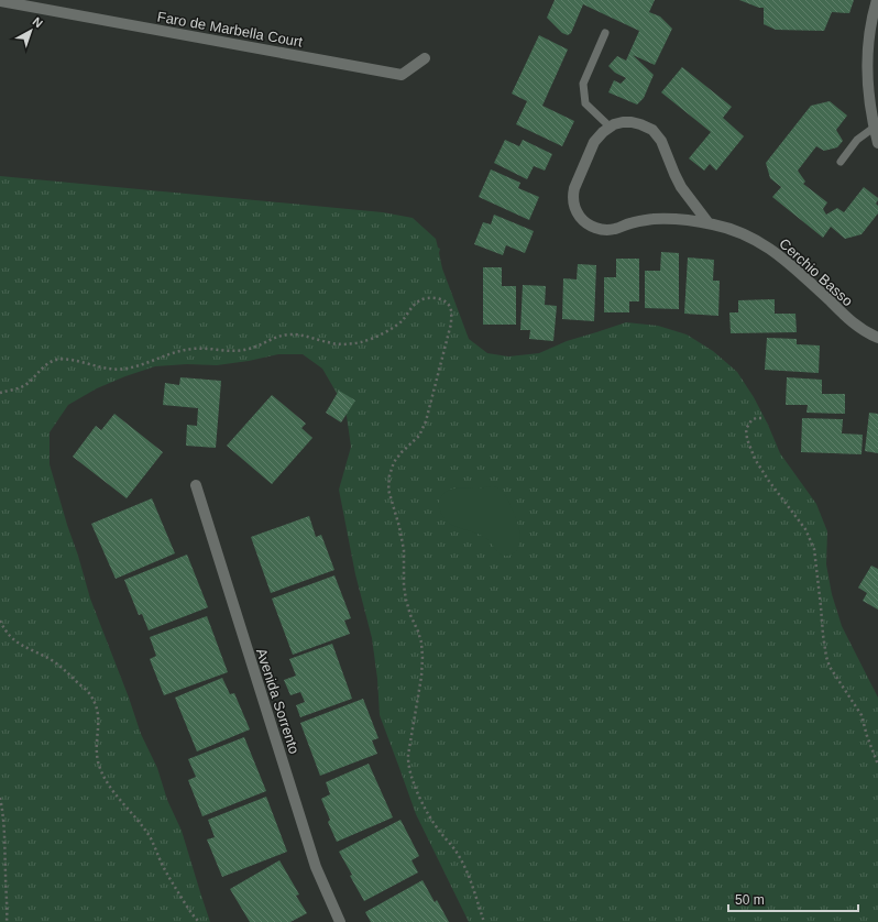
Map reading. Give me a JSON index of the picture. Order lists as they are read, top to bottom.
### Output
{
  "streets": {
    "street": ["Faro de Marbella Court", "Cerchio Basso", "Avenida Sorrento"]
  },
  "scale_bar": "50 m",
  "north": "top right"
}
